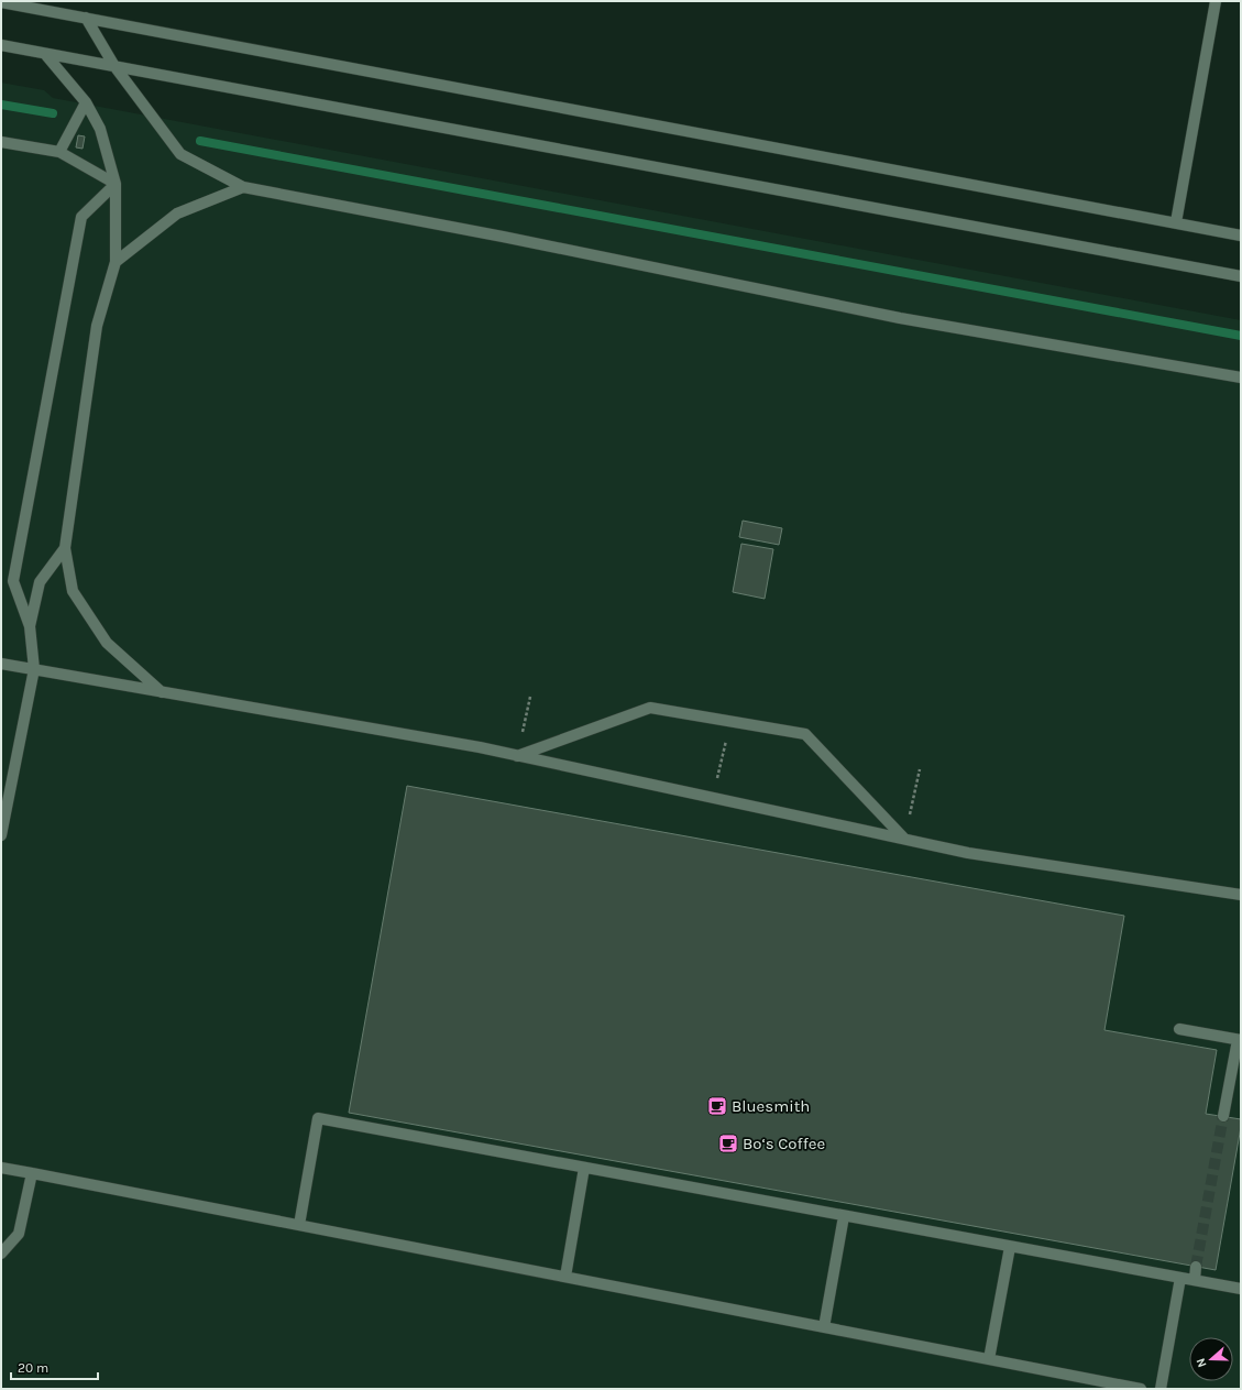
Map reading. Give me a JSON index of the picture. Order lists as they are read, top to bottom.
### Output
{
  "places": {
    "cafe": ["Bluesmith", "Bo‘s Coffee"]
  },
  "scale_bar": "20 m",
  "north": "left"
}
